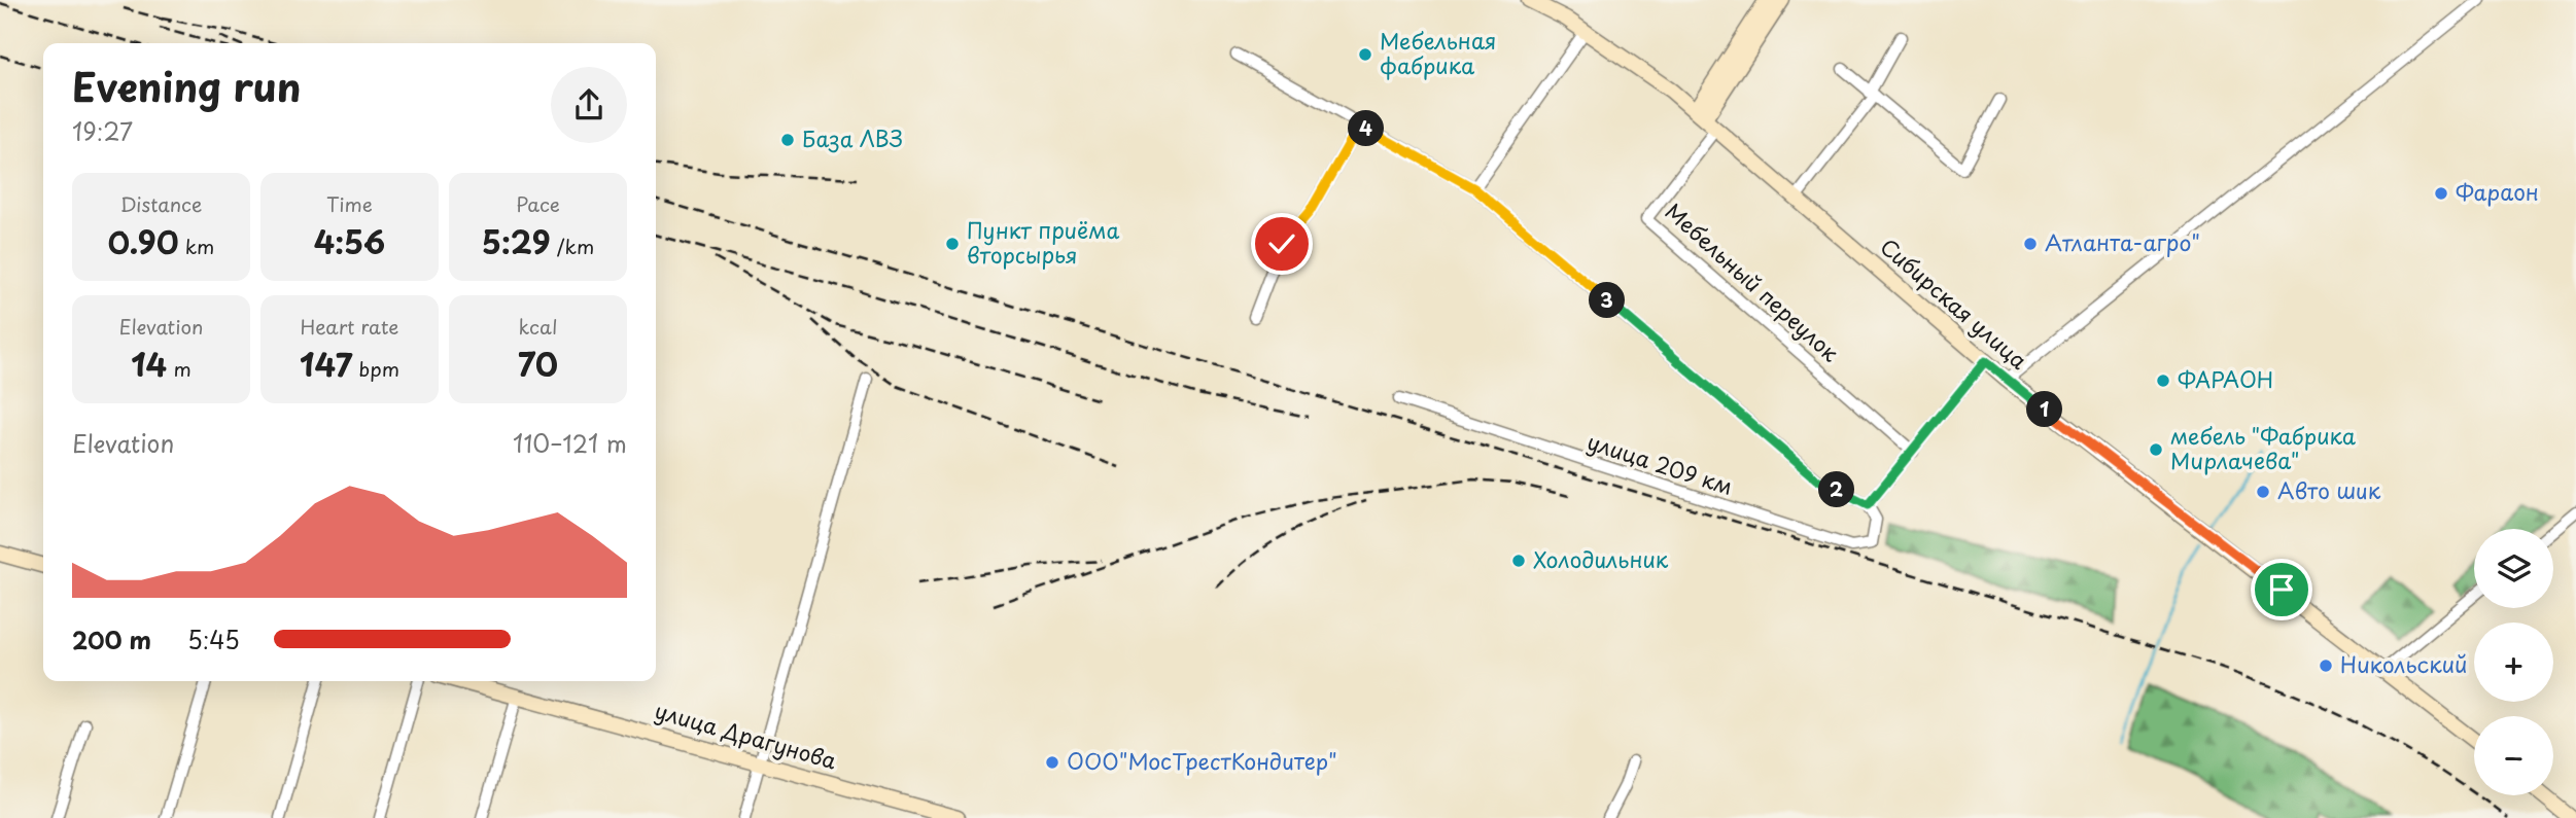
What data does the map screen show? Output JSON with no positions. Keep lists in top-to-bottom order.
{
  "streets": {
    "main road": ["Сибирская улица", "улица Драгунова"],
    "street": ["Мебельный переулок", "улица 209 км"]
  },
  "crossings": [
    ["Мебельный переулок", "Сибирская улица"]
  ],
  "places": [
    "Мебельная фабрика",
    "База ЛВЗ",
    "Фараон",
    "Пункт приёма вторсырья",
    "Атланта-агро\"",
    "ФАРАОН",
    "мебель \"Фабрика Мирлачева\"",
    "Авто шик",
    "Холодильник",
    "Никольский",
    "ООО\"МосТрестКондитер\""
  ],
  "page": {
    "heading": ["Evening run", "19:27"],
    "pins": [
      "4",
      "3",
      "1",
      "2"
    ],
    "stats": [
      ["Distance", "0.90 km"],
      ["Time", "4:56"],
      ["Pace", "5:29 /km"],
      ["Elevation", "14 m"],
      ["Heart rate", "147 bpm"],
      ["kcal", "70"]
    ],
    "chart": ["Elevation", "110–121 m"],
    "map_buttons": ["+", "−"],
    "list": [
      {
        "name": "200 m",
        "note": "5:45"
      }
    ]
  }
}
